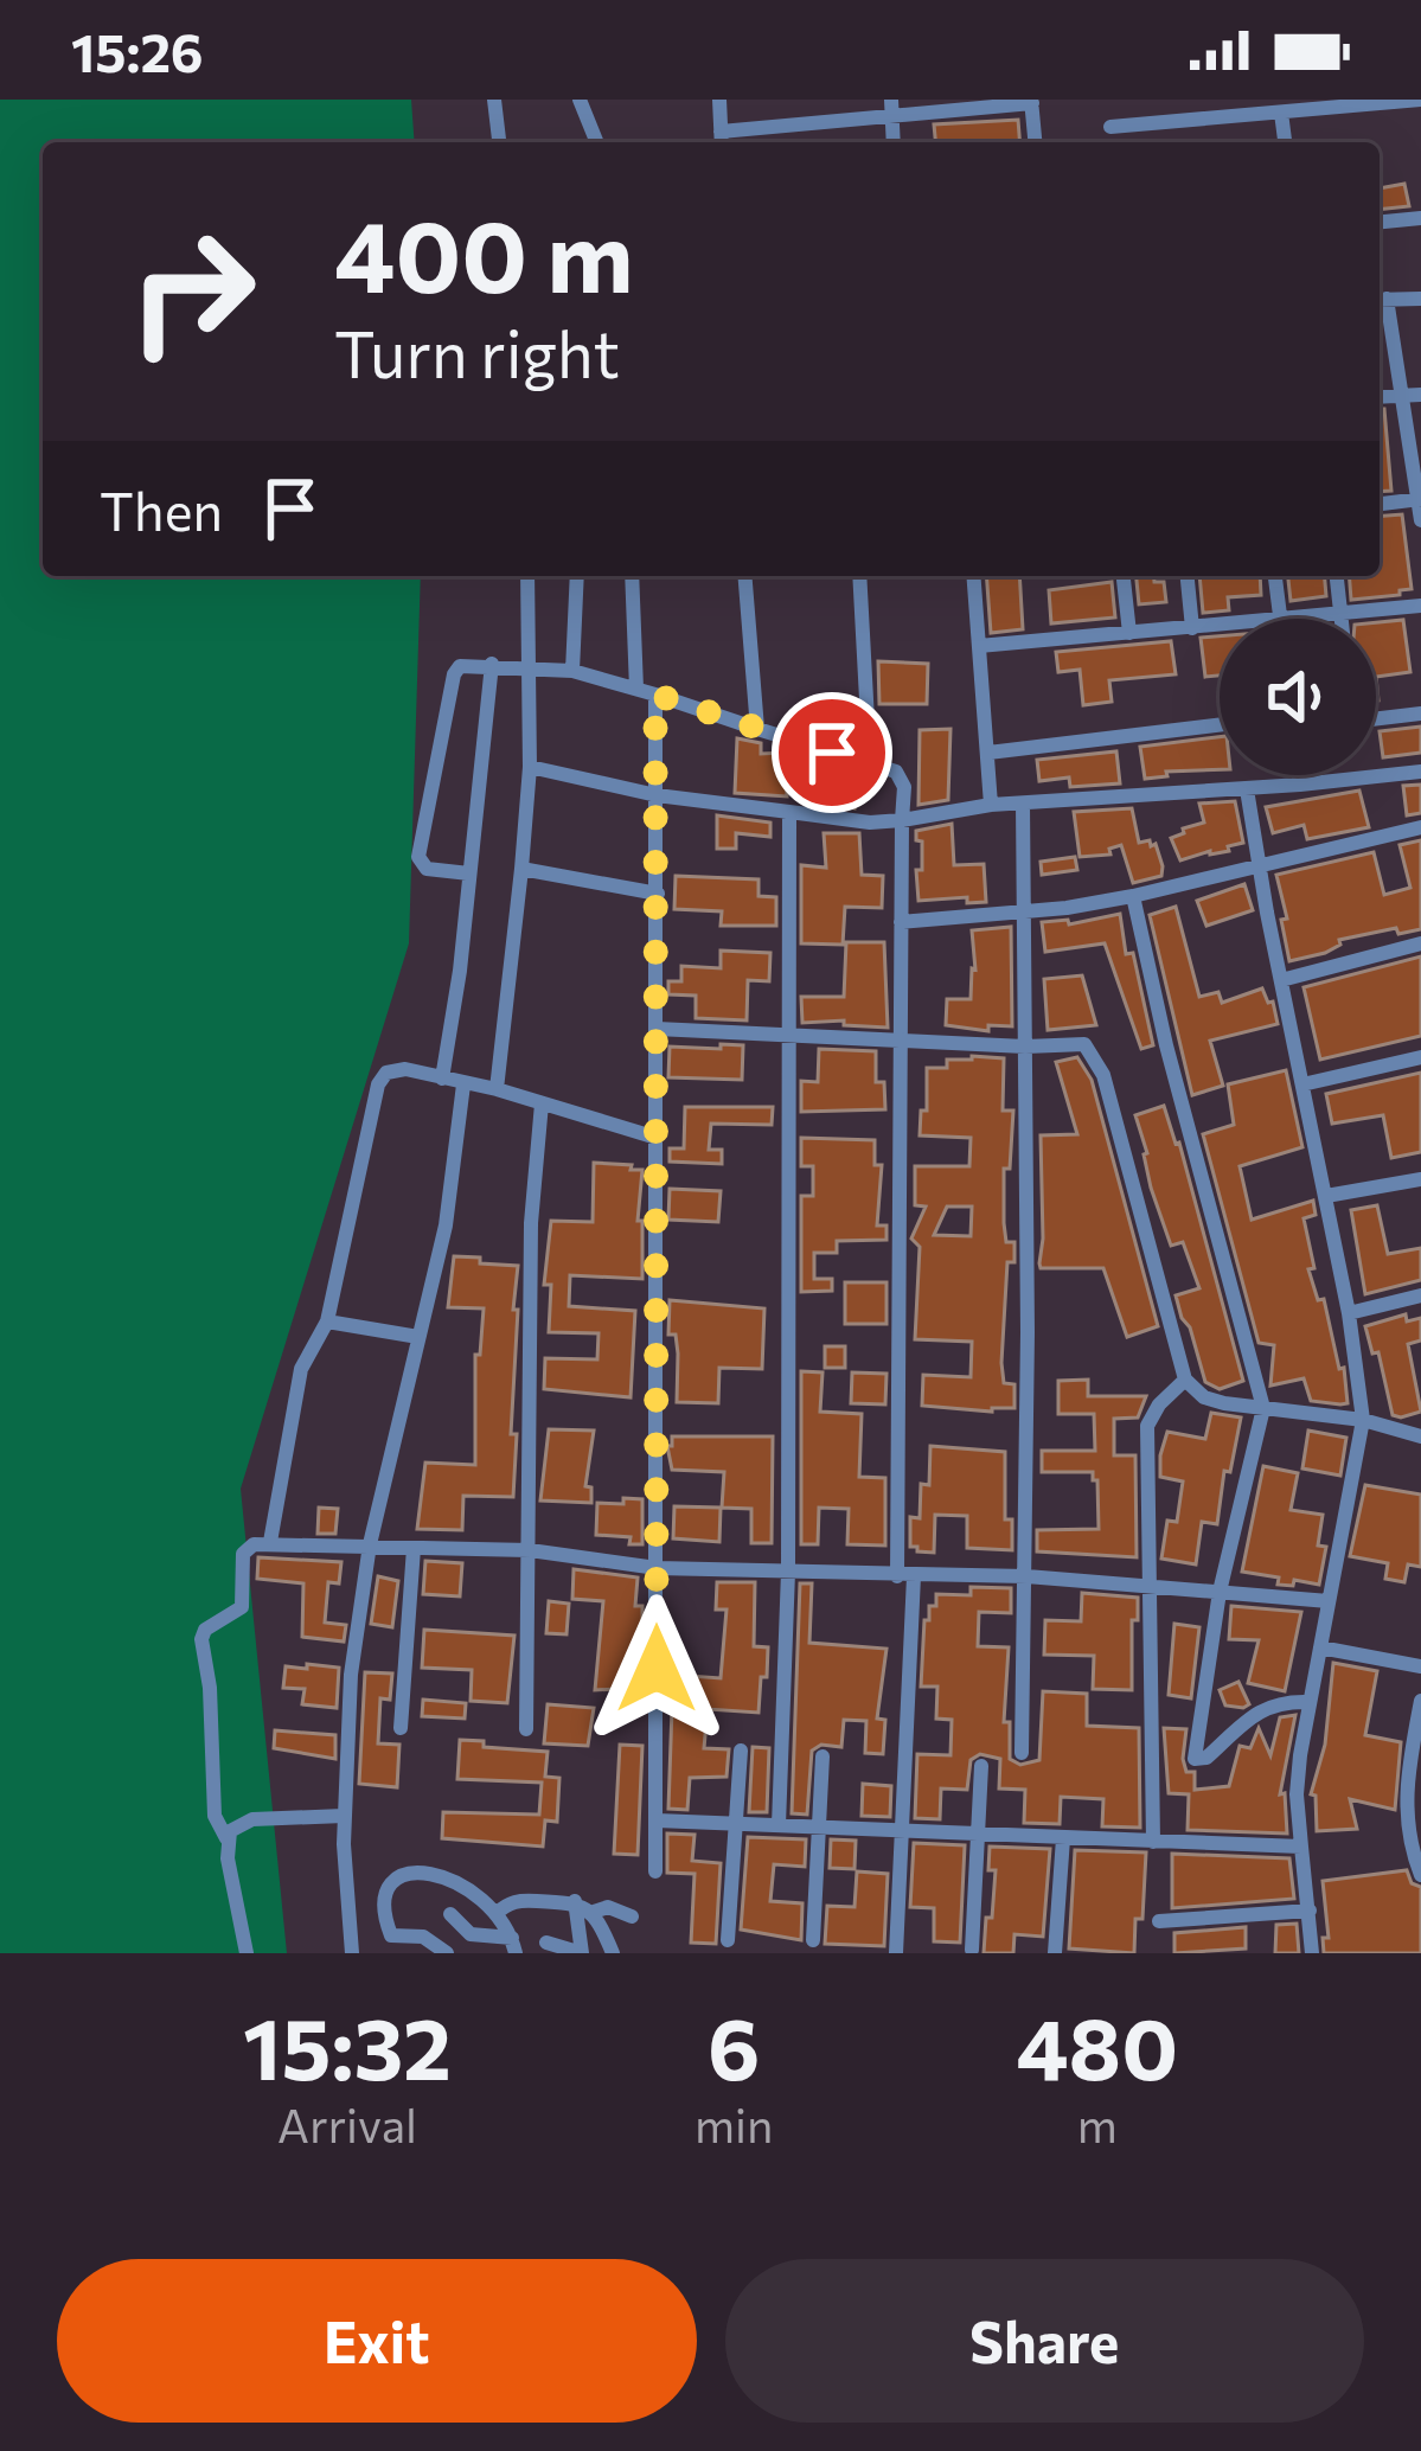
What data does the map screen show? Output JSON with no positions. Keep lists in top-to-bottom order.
{
  "page": {
    "status": "15:26",
    "turn": ["400 m", "Turn right"],
    "then": "Then",
    "eta": [
      "15:32",
      "Arrival",
      "6",
      "min",
      "480",
      "m"
    ],
    "buttons": ["Exit", "Share"]
  }
}
